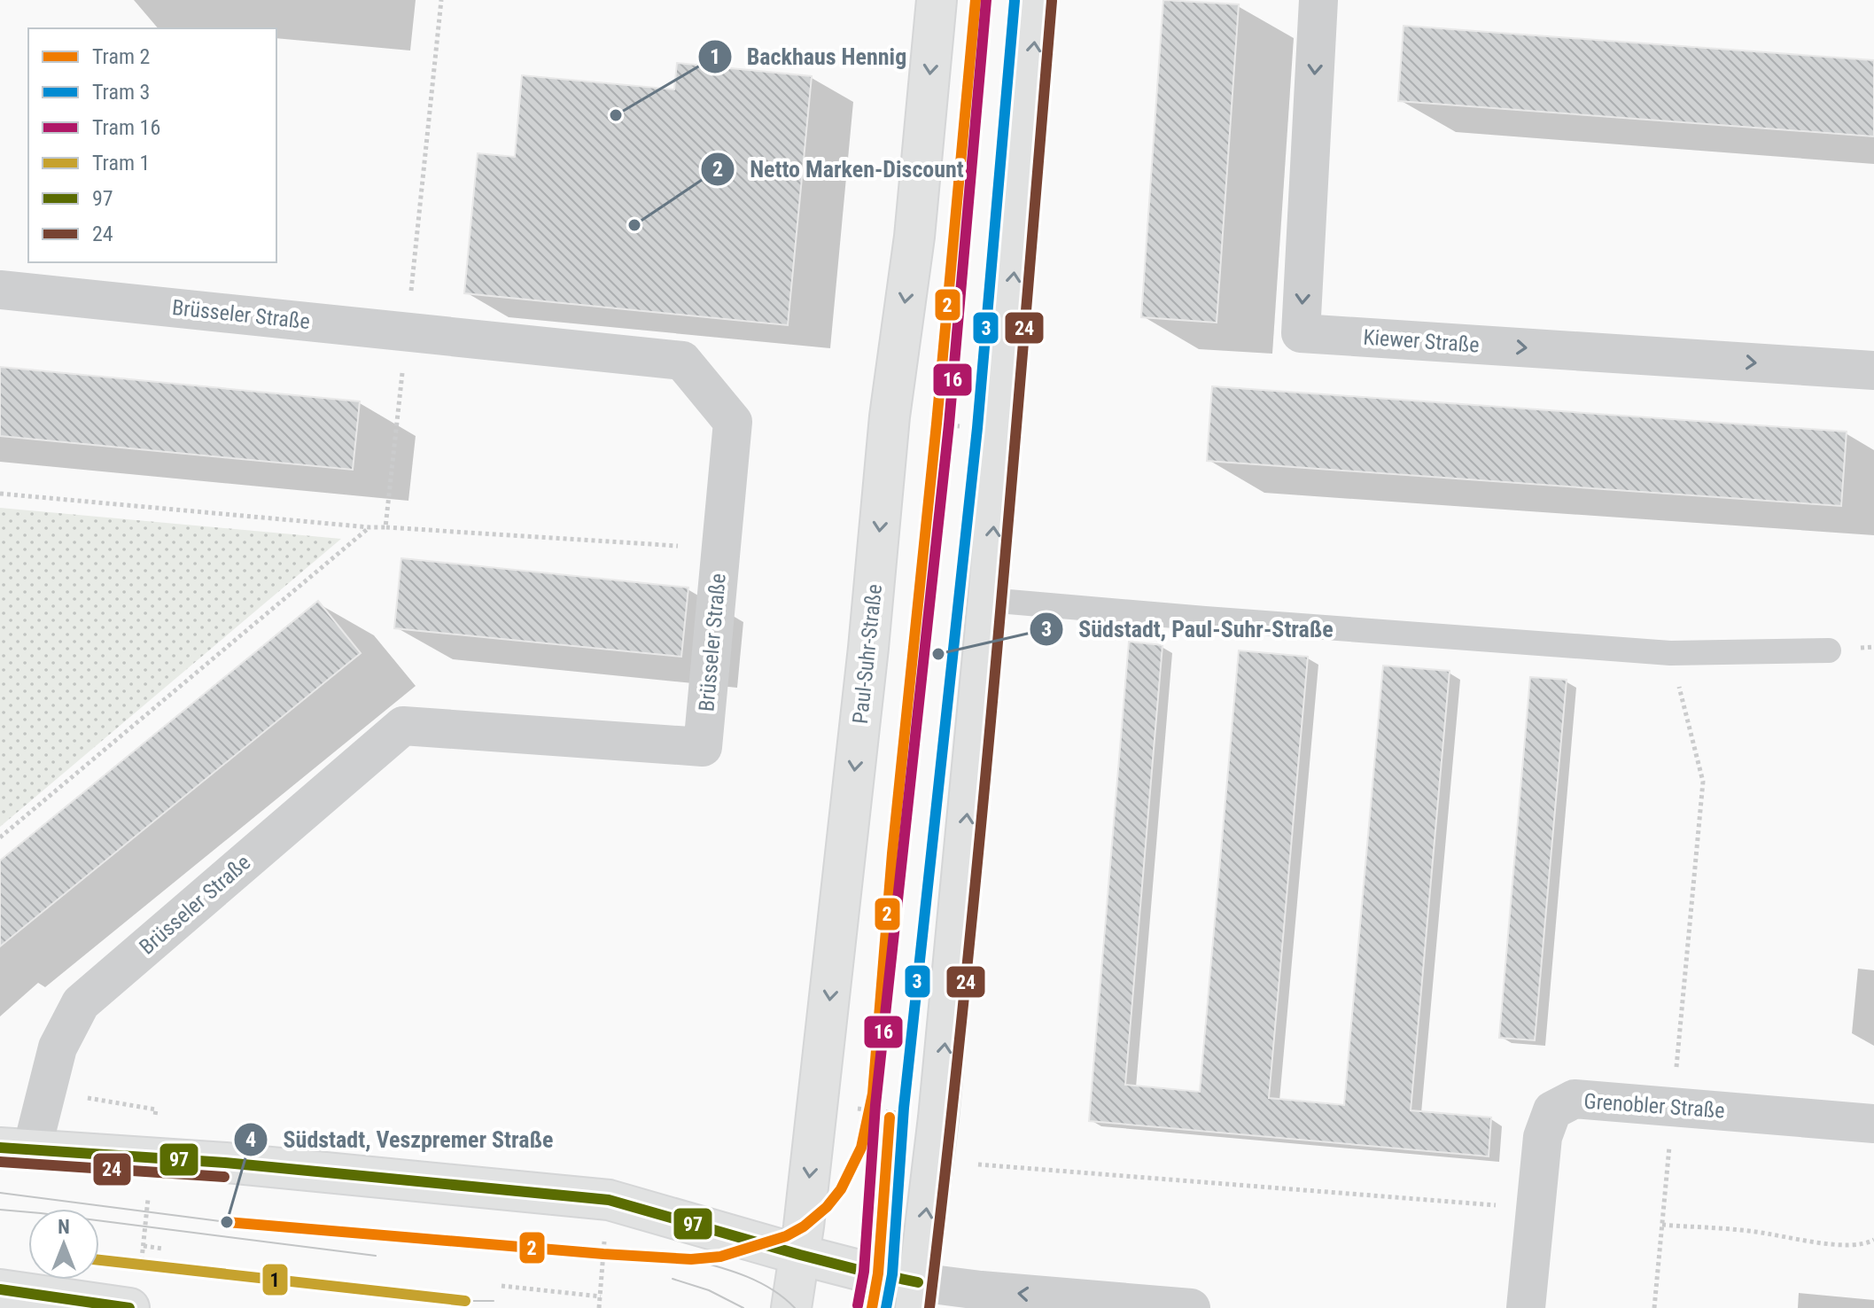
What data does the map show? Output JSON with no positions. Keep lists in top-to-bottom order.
{
  "streets": {
    "street": [
      "Brüsseler Straße",
      "Kiewer Straße",
      "Paul-Suhr-Straße",
      "Grenobler Straße"
    ]
  },
  "places": [
    "Backhaus Hennig",
    "Netto Marken-Discount",
    "Südstadt, Paul-Suhr-Straße",
    "Südstadt, Veszpremer Straße"
  ],
  "lines": [
    "tram line 2",
    "tram line 16",
    "tram line 3",
    "transit line 24",
    "transit line 97",
    "tram line 1"
  ],
  "legend": [
    "Tram 2",
    "Tram 3",
    "Tram 16",
    "Tram 1",
    "97",
    "24"
  ],
  "north": "top"
}
